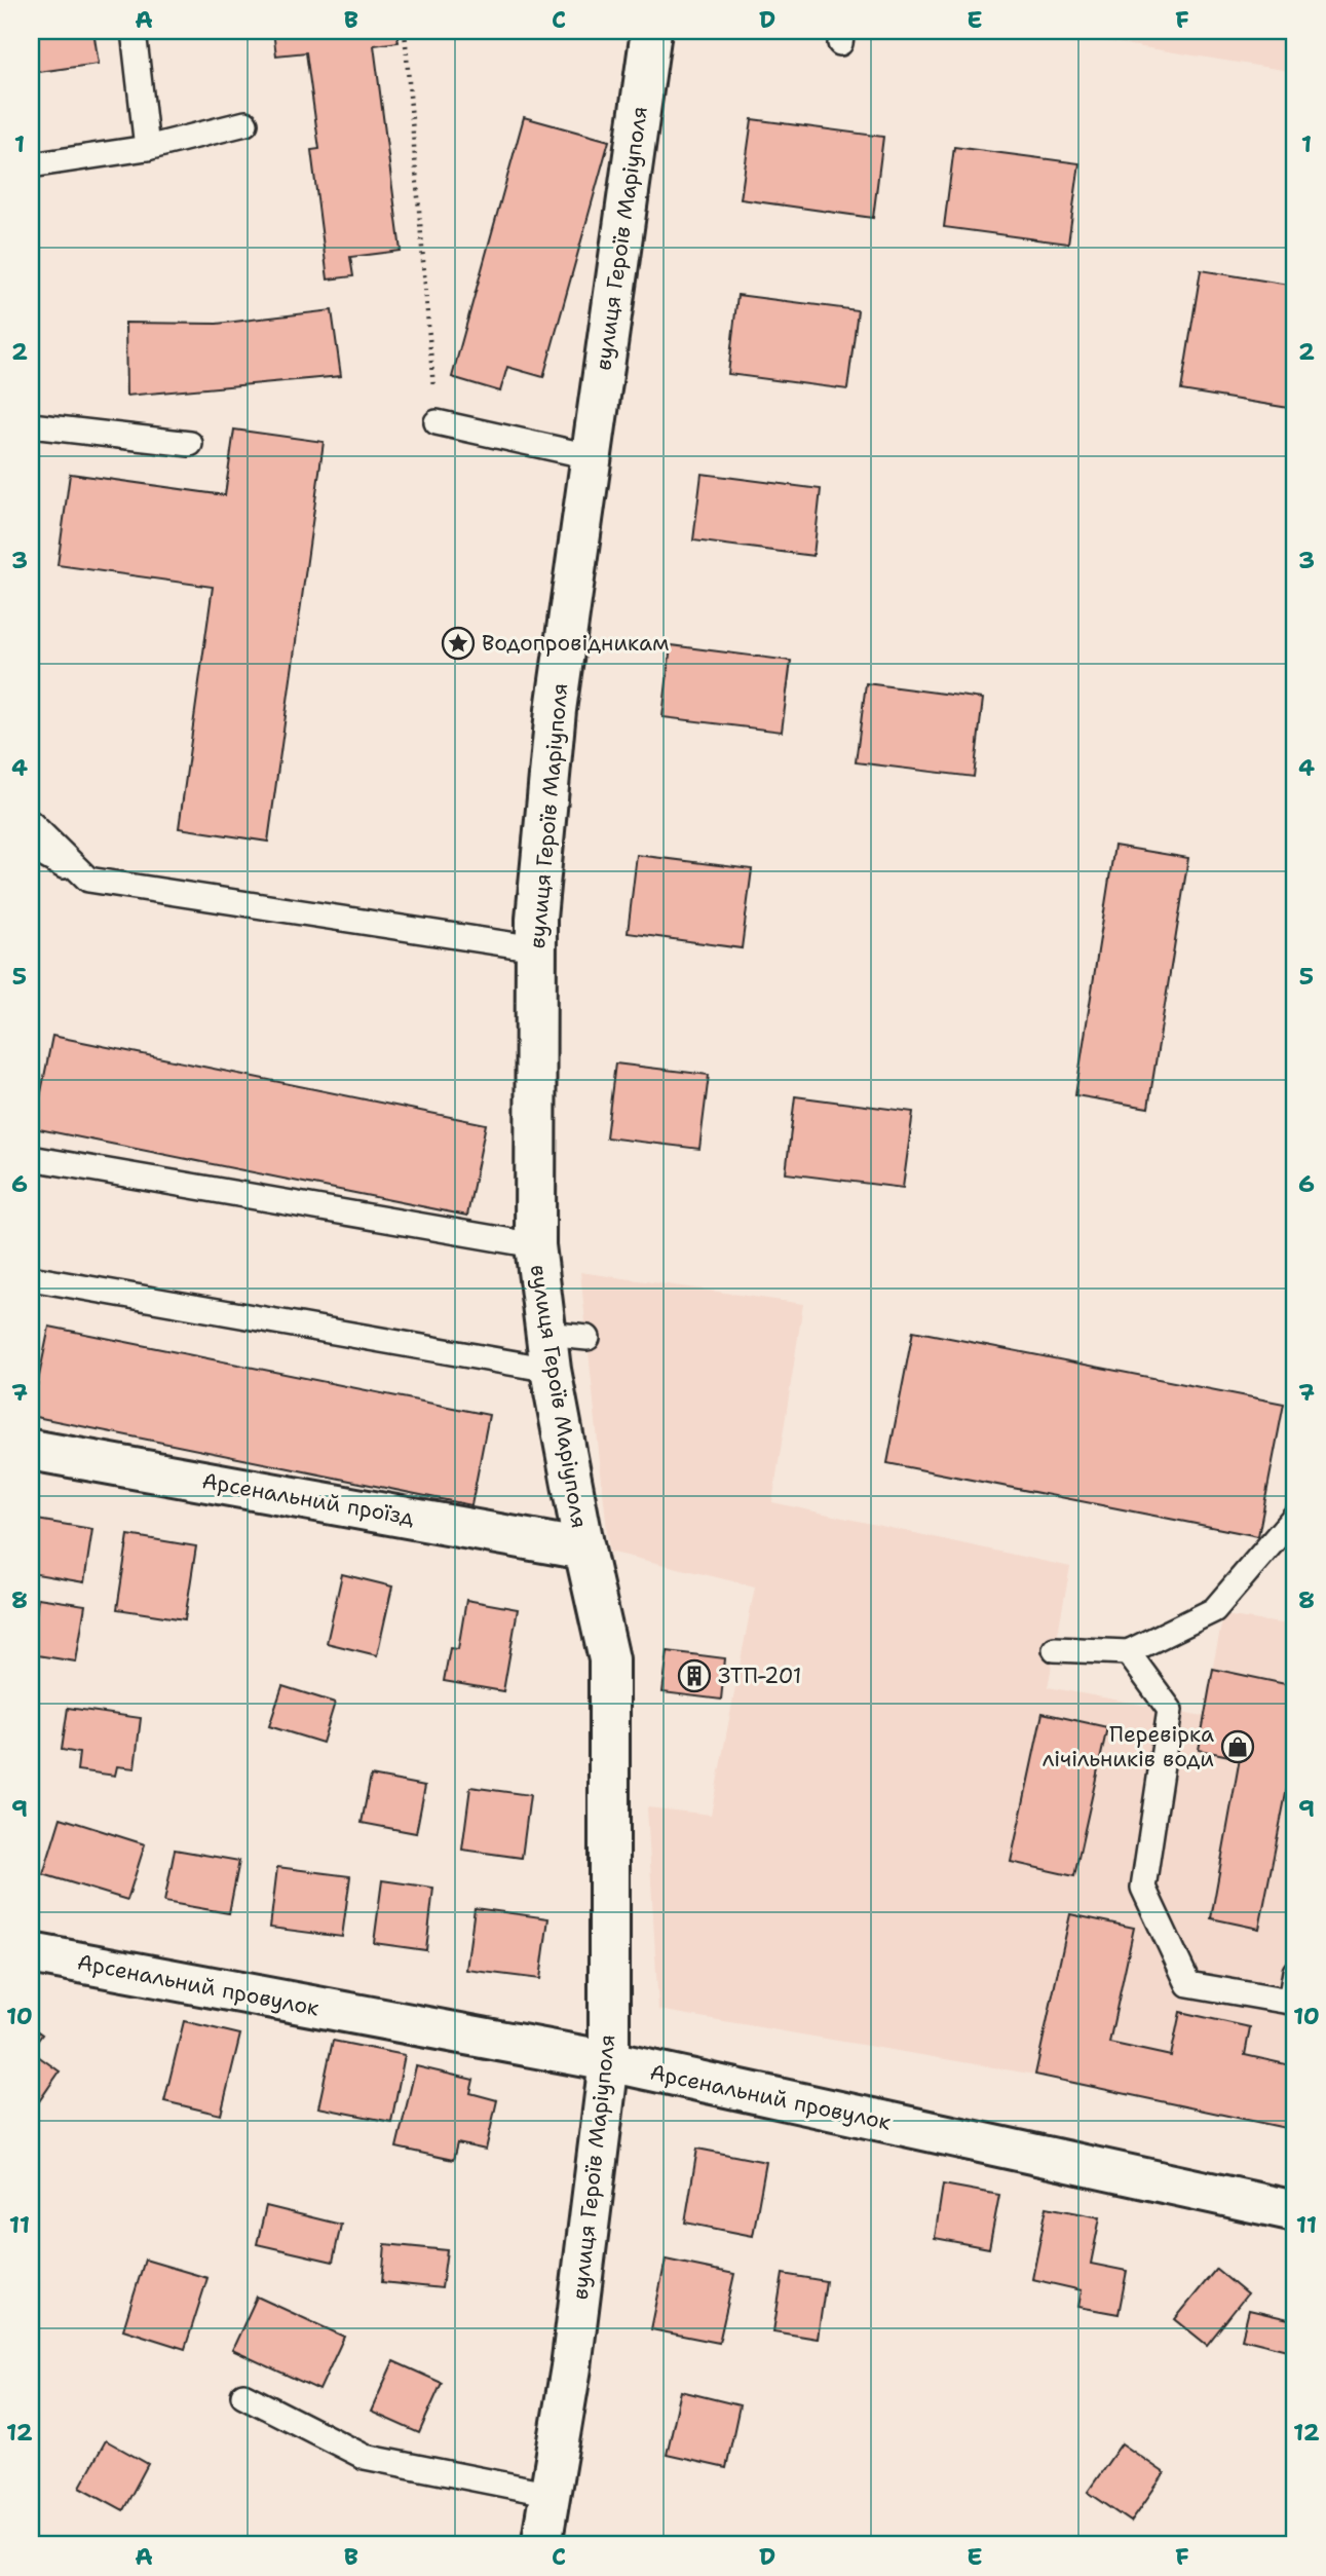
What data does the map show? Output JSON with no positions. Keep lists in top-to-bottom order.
{
  "streets": {
    "street": ["вулиця Героїв Маріуполя", "Арсенальний проїзд", "Арсенальний провулок"]
  },
  "crossings": [
    ["вулиця Героїв Маріуполя", "Арсенальний проїзд"],
    ["вулиця Героїв Маріуполя", "Арсенальний провулок"]
  ],
  "places": {
    "place": ["Водопровідникам"],
    "building": ["ЗТП-201"],
    "shop": ["Перевірка лічільників води"]
  },
  "grid": {
    "columns": [
      "A",
      "B",
      "C",
      "D",
      "E",
      "F"
    ],
    "rows": [
      "1",
      "2",
      "3",
      "4",
      "5",
      "6",
      "7",
      "8",
      "9",
      "10",
      "11",
      "12"
    ]
  }
}
